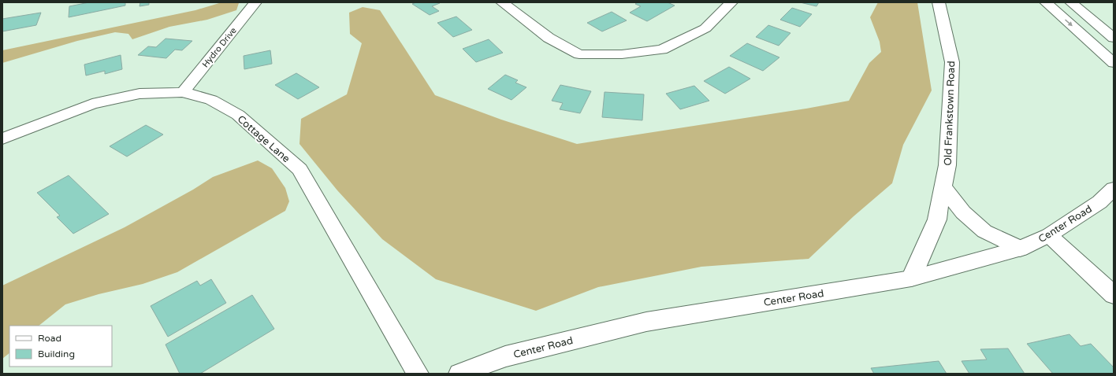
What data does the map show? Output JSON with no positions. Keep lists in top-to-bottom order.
{
  "streets": {
    "main road": [
      "Hydro Drive",
      "Old Frankstown Road",
      "Cottage Lane",
      "Center Road"
    ]
  },
  "crossings": [
    ["Hydro Drive", "Cottage Lane"],
    ["Old Frankstown Road", "Center Road"]
  ],
  "legend": ["Road", "Building"]
}
